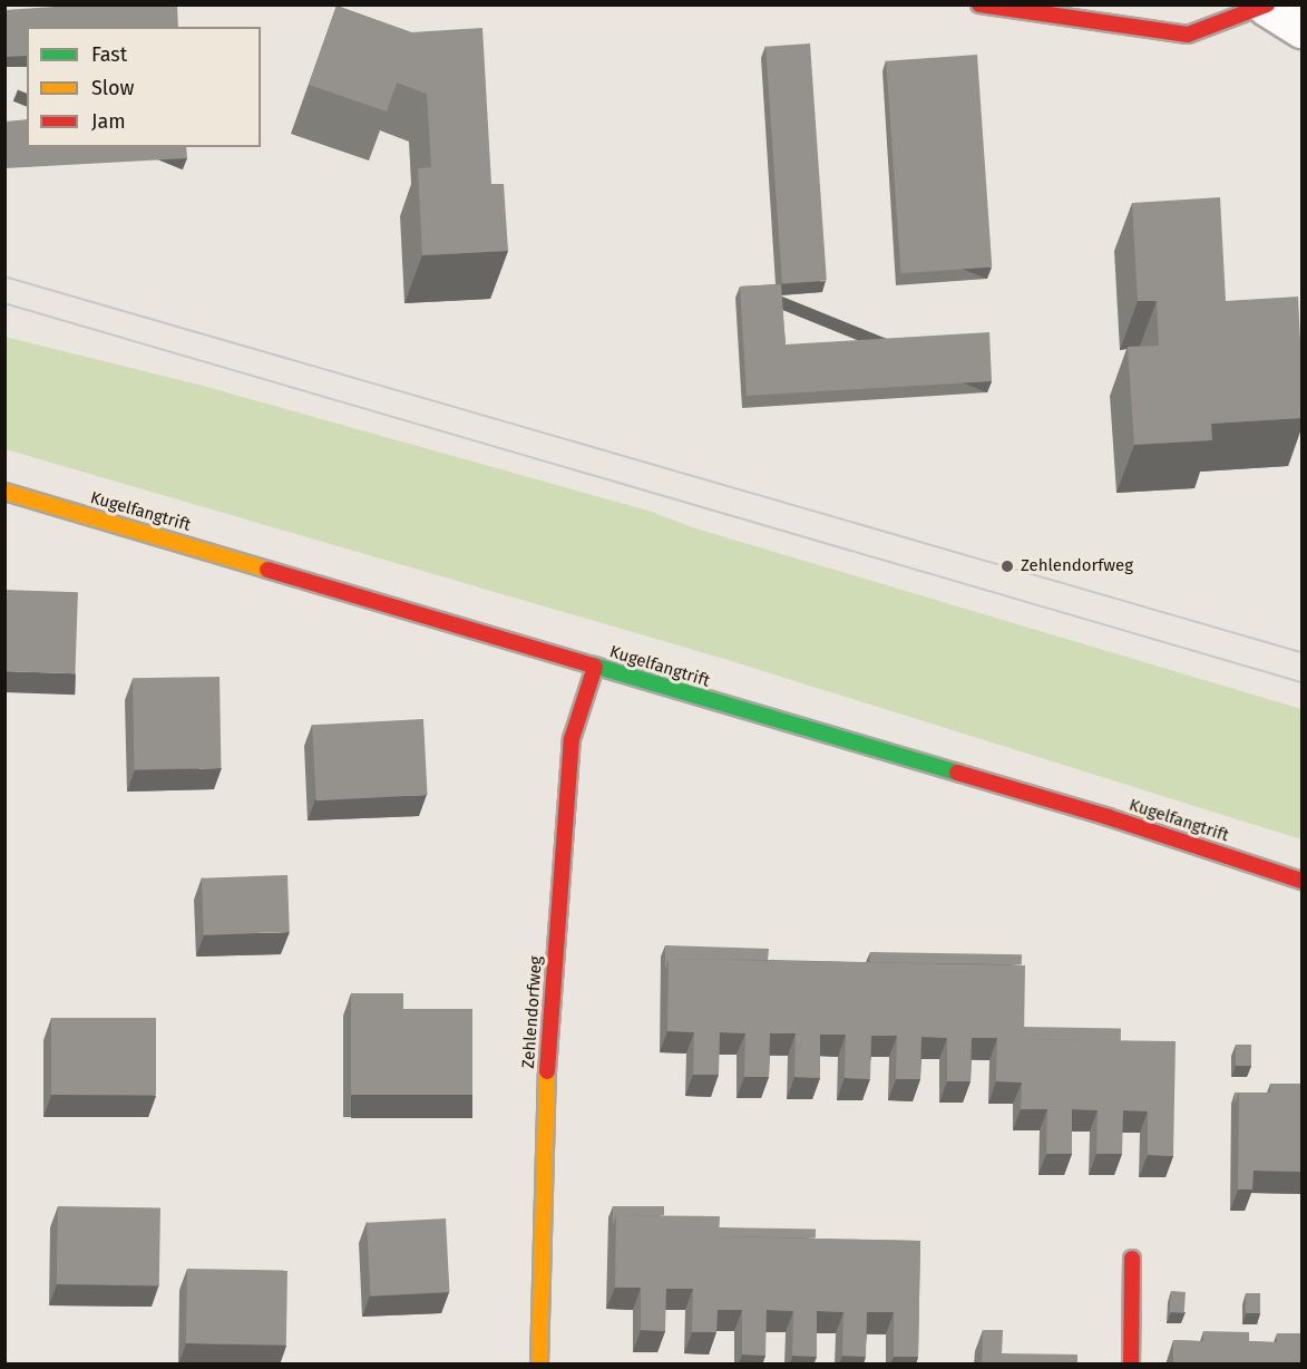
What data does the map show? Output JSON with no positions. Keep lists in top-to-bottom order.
{
  "streets": {
    "street": ["Kugelfangtrift", "Zehlendorfweg"]
  },
  "crossings": [
    ["Kugelfangtrift", "Zehlendorfweg"]
  ],
  "places": ["Zehlendorfweg"],
  "legend": ["Fast", "Slow", "Jam"]
}
